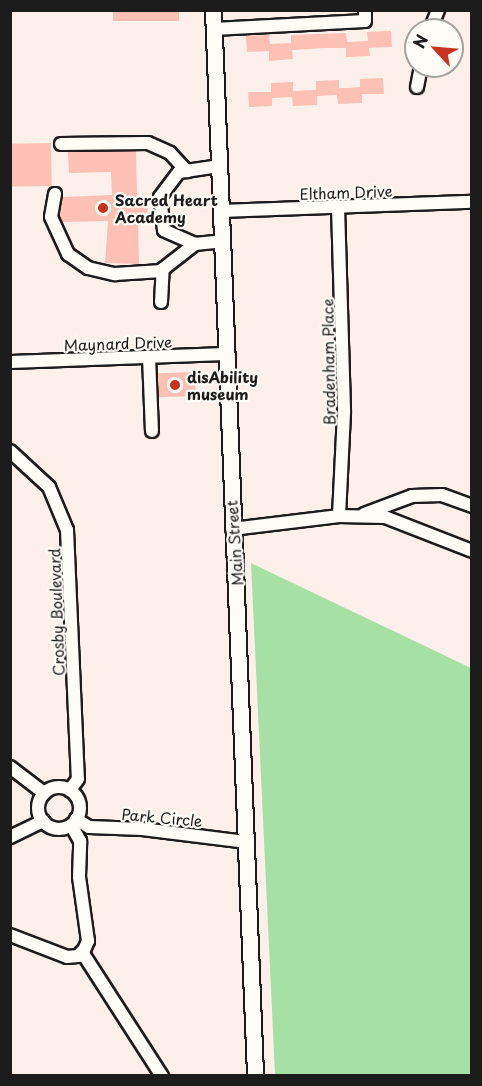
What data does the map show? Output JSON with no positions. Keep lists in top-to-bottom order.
{
  "streets": {
    "main road": ["Main Street"],
    "street": [
      "Eltham Drive",
      "Maynard Drive",
      "Bradenham Place",
      "Crosby Boulevard",
      "Park Circle"
    ]
  },
  "crossings": [
    ["Eltham Drive", "Bradenham Place"],
    ["Eltham Drive", "Main Street"],
    ["Maynard Drive", "Main Street"],
    ["Main Street", "Park Circle"],
    ["Crosby Boulevard", "Park Circle"]
  ],
  "places": ["Sacred Heart Academy", "disAbility museum"],
  "north": "top left"
}
